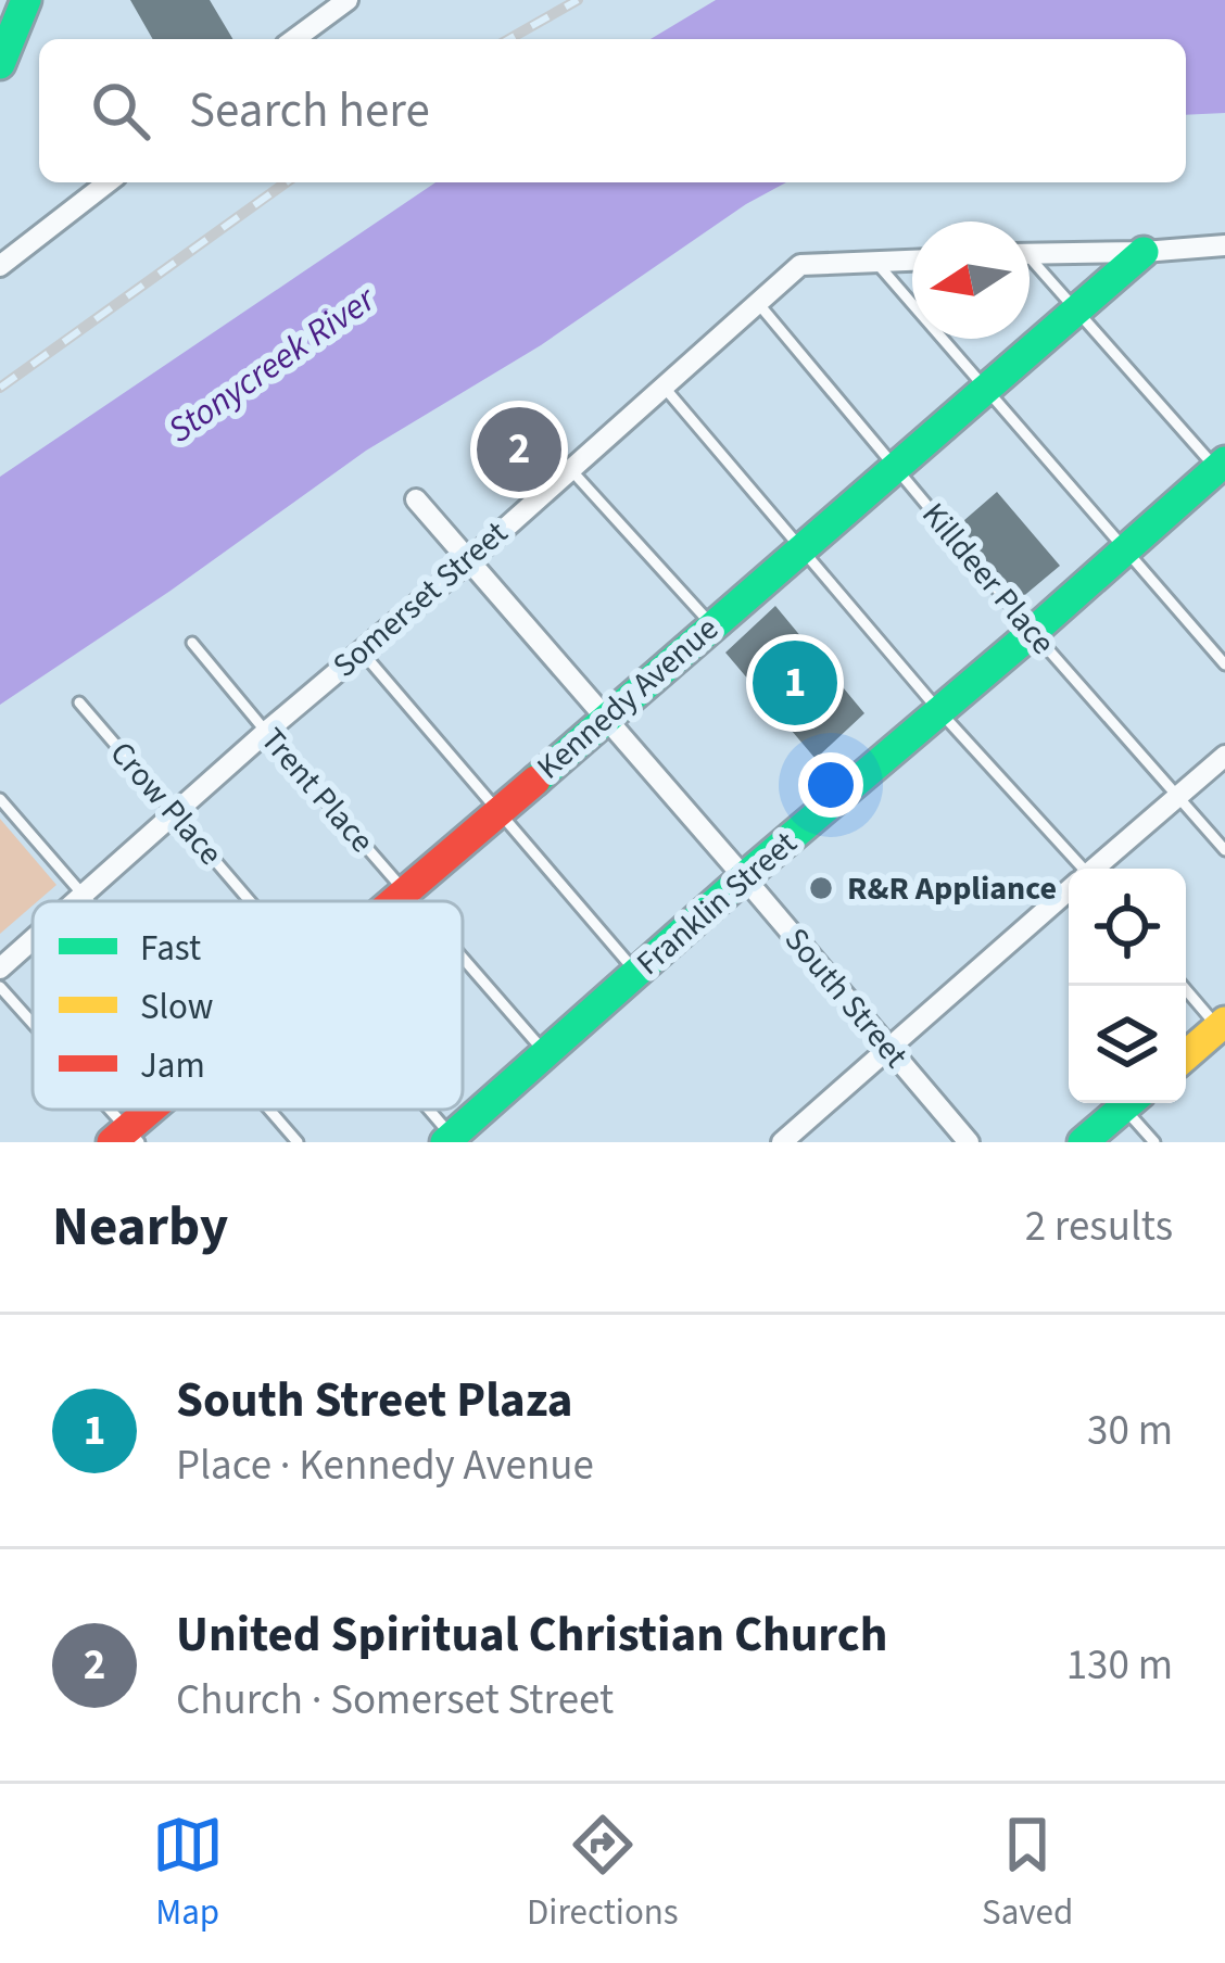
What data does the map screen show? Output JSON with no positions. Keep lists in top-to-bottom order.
{
  "streets": {
    "main road": ["Kennedy Avenue", "Franklin Street"],
    "street": ["Somerset Street", "South Street"],
    "lane": ["Killdeer Place", "Trent Place", "Crow Place"]
  },
  "crossings": [
    ["Killdeer Place", "Somerset Street"],
    ["Killdeer Place", "Kennedy Avenue"],
    ["Killdeer Place", "Franklin Street"],
    ["Somerset Street", "Trent Place"],
    ["Somerset Street", "Crow Place"],
    ["Somerset Street", "South Street"],
    ["Kennedy Avenue", "Trent Place"],
    ["Kennedy Avenue", "South Street"],
    ["Trent Place", "Franklin Street"],
    ["Crow Place", "Franklin Street"],
    ["Franklin Street", "South Street"]
  ],
  "water": ["Stonycreek River"],
  "places": ["R&R Appliance"],
  "legend": ["Fast", "Slow", "Jam"],
  "north": "left",
  "page": {
    "search": "Search here",
    "pins": ["2", "1"],
    "heading": ["Nearby", "2 results"],
    "list": [
      {
        "mark": "1",
        "name": "South Street Plaza",
        "note": "Place · Kennedy Avenue",
        "value": "30 m"
      },
      {
        "mark": "2",
        "name": "United Spiritual Christian Church",
        "note": "Church · Somerset Street",
        "value": "130 m"
      }
    ],
    "nav": ["Map", "Directions", "Saved"]
  }
}
